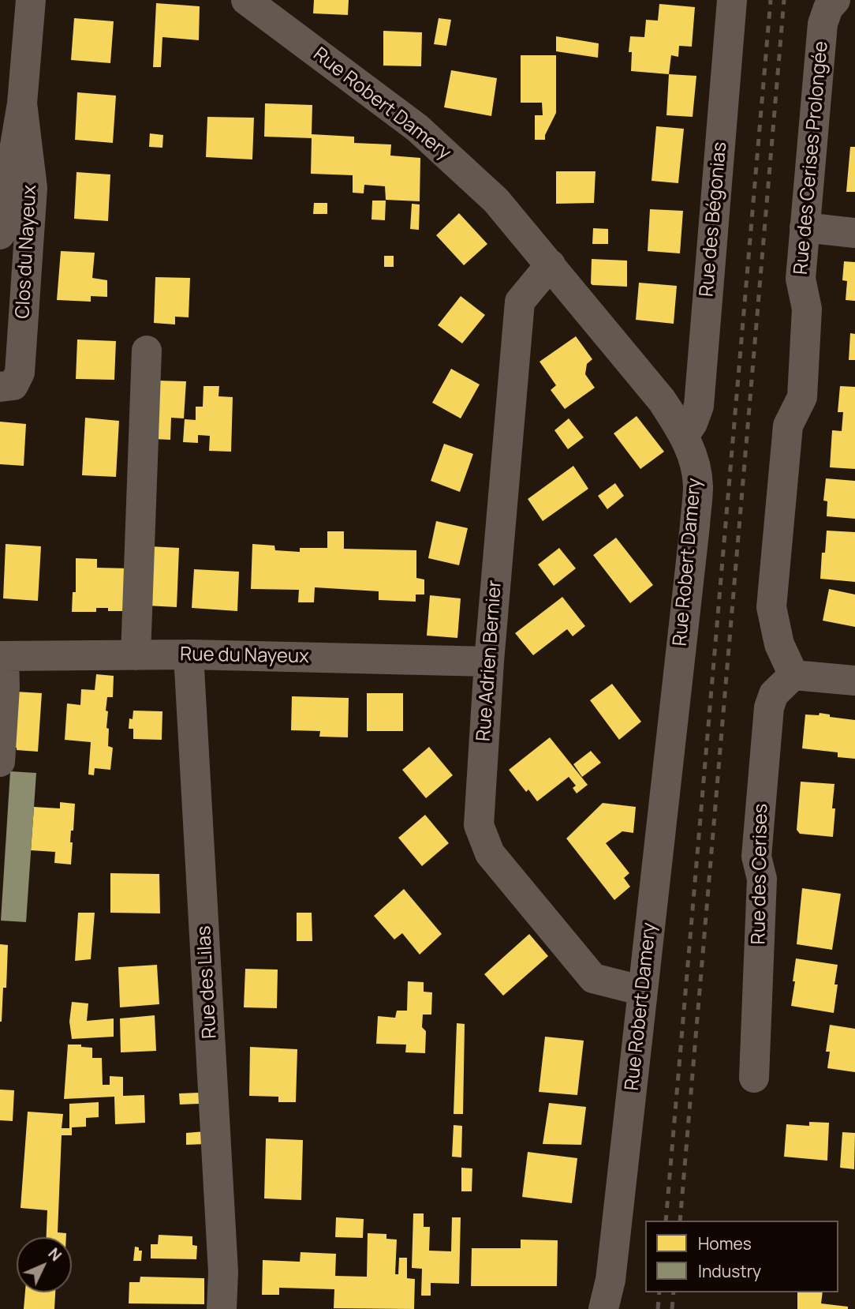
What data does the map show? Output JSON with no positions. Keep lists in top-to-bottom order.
{
  "streets": {
    "street": [
      "Rue Robert Damery",
      "Rue des Cerises Prolongée",
      "Rue des Bégonias",
      "Clos du Nayeux",
      "Rue du Nayeux",
      "Rue Adrien Bernier",
      "Rue des Cerises",
      "Rue des Lilas"
    ]
  },
  "crossings": [
    ["Rue Robert Damery", "Rue des Bégonias"],
    ["Rue Robert Damery", "Rue Adrien Bernier"],
    ["Rue des Cerises Prolongée", "Rue des Cerises"],
    ["Rue du Nayeux", "Rue Adrien Bernier"],
    ["Rue du Nayeux", "Rue des Lilas"]
  ],
  "legend": ["Homes", "Industry"],
  "north": "top right"
}
